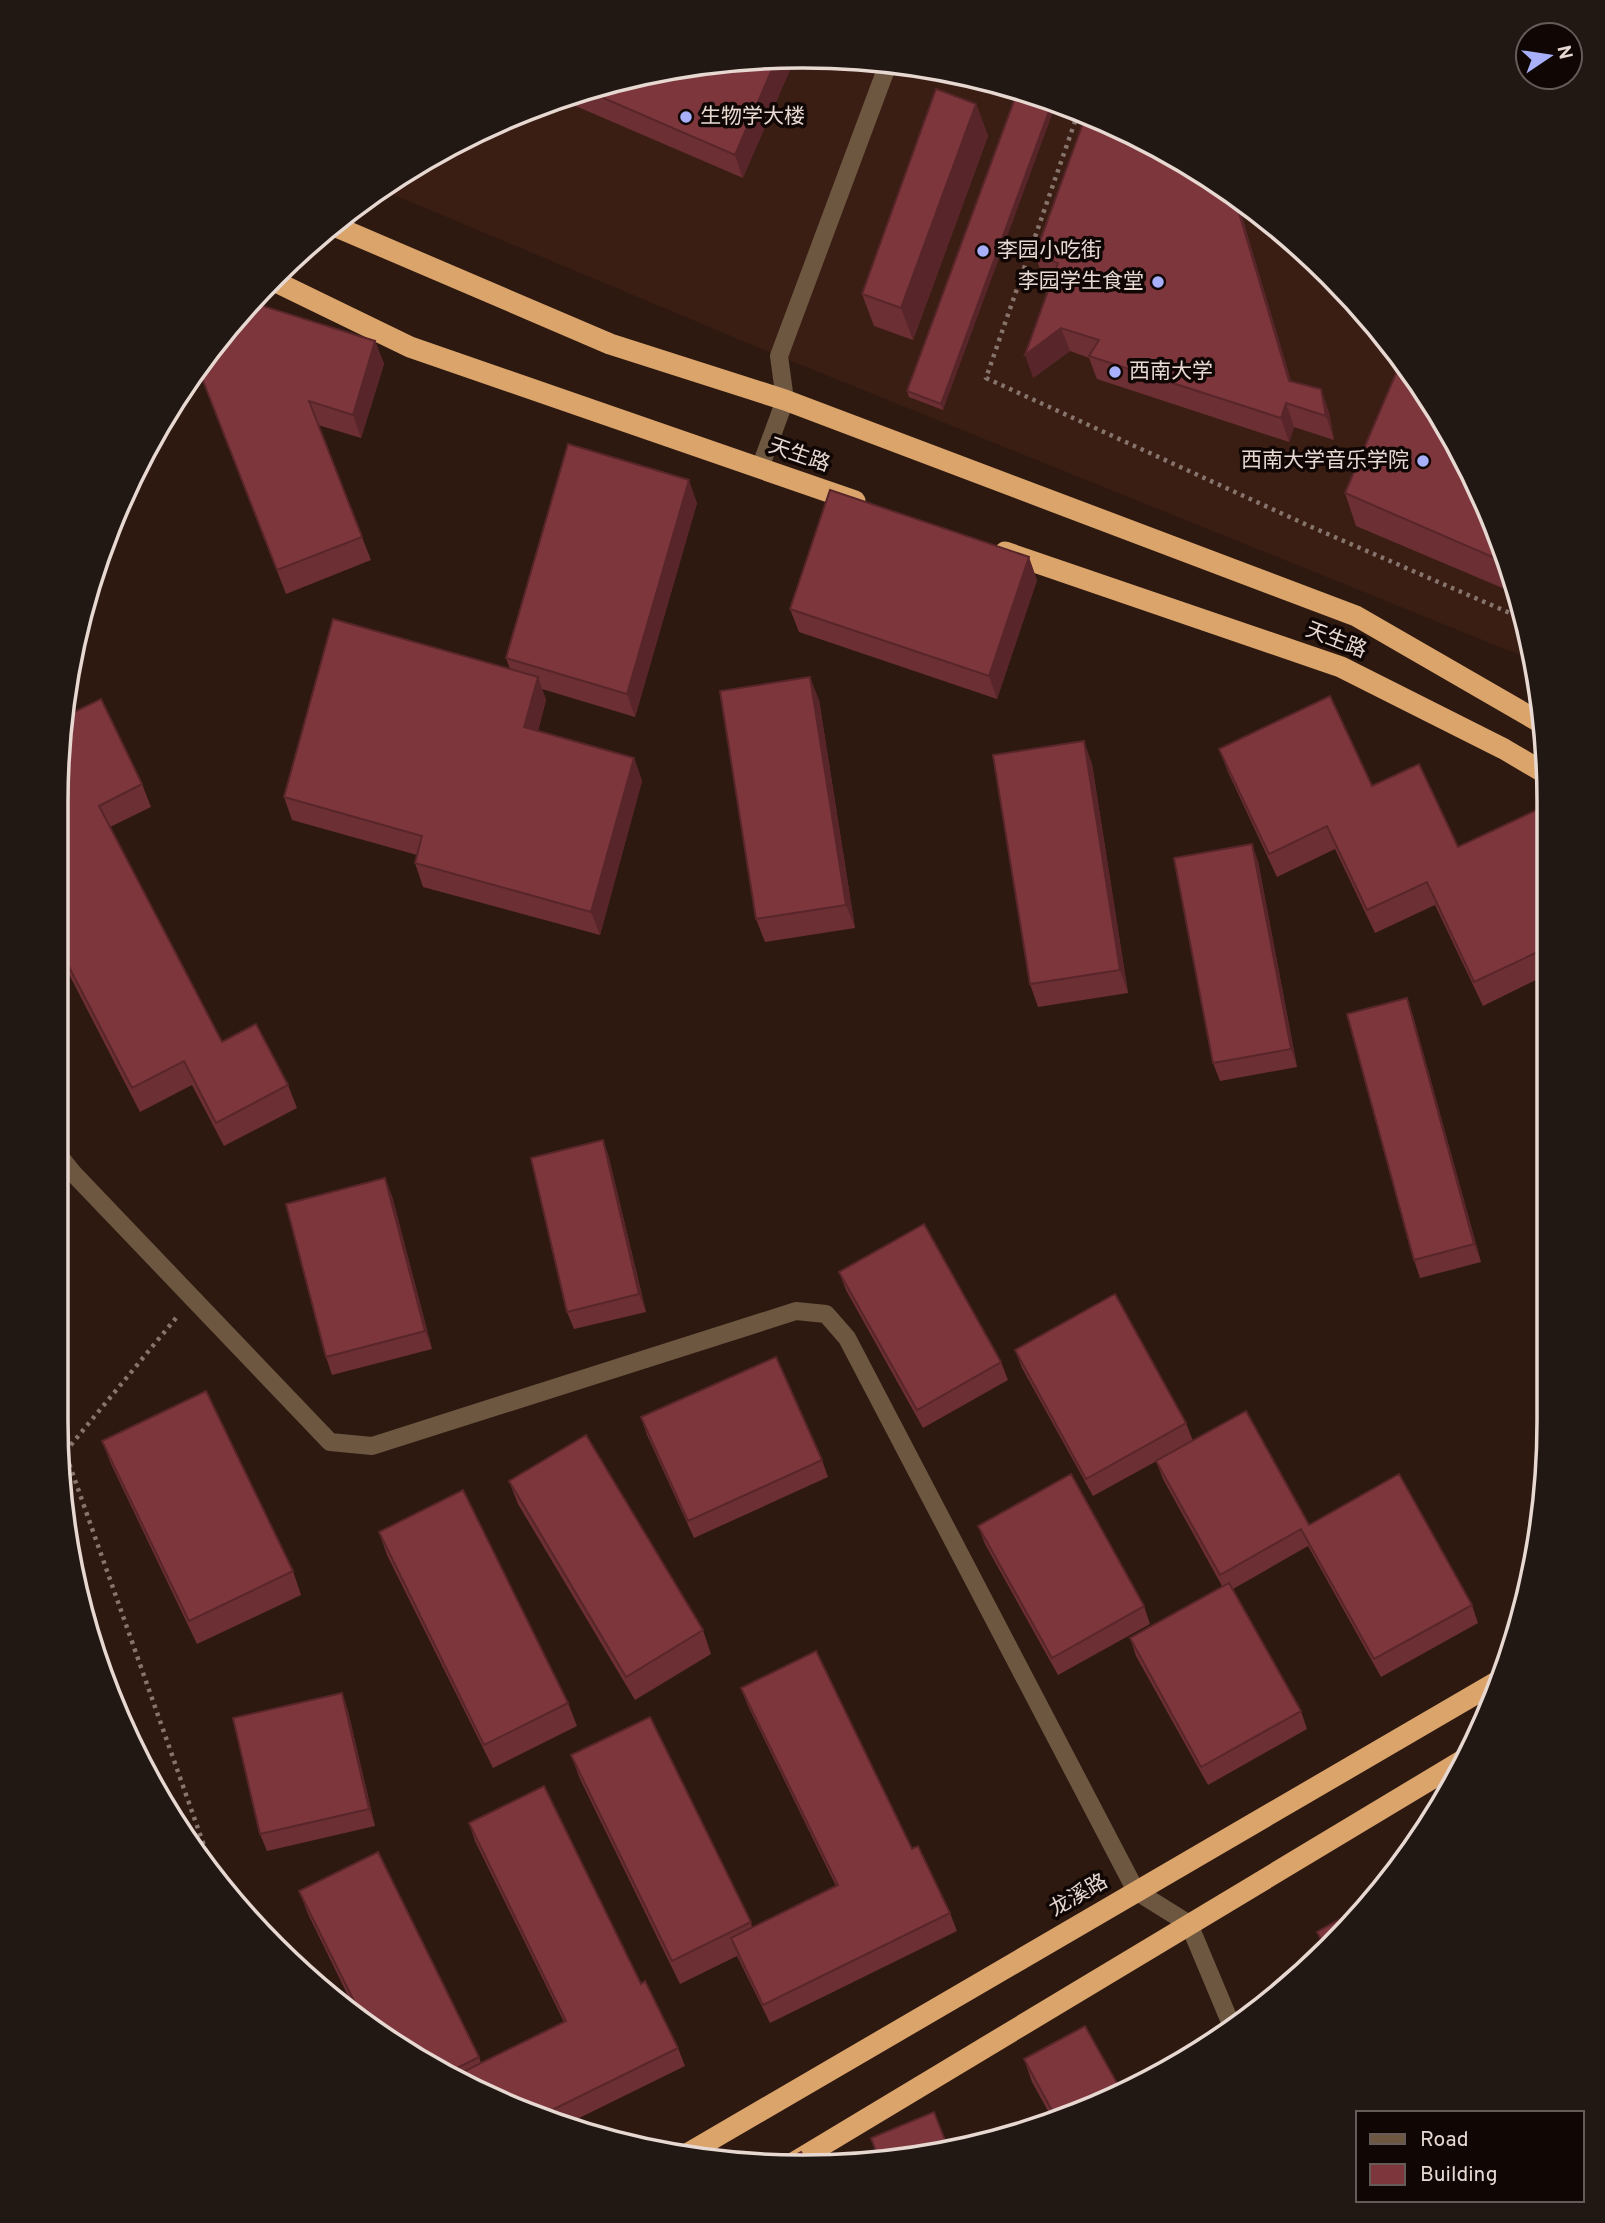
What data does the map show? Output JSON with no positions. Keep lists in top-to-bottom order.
{
  "streets": {
    "highway": ["天生路", "龙溪路"]
  },
  "places": [
    "生物学大楼",
    "李园小吃街",
    "李园学生食堂",
    "西南大学",
    "西南大学音乐学院"
  ],
  "legend": ["Road", "Building"],
  "north": "right"
}
